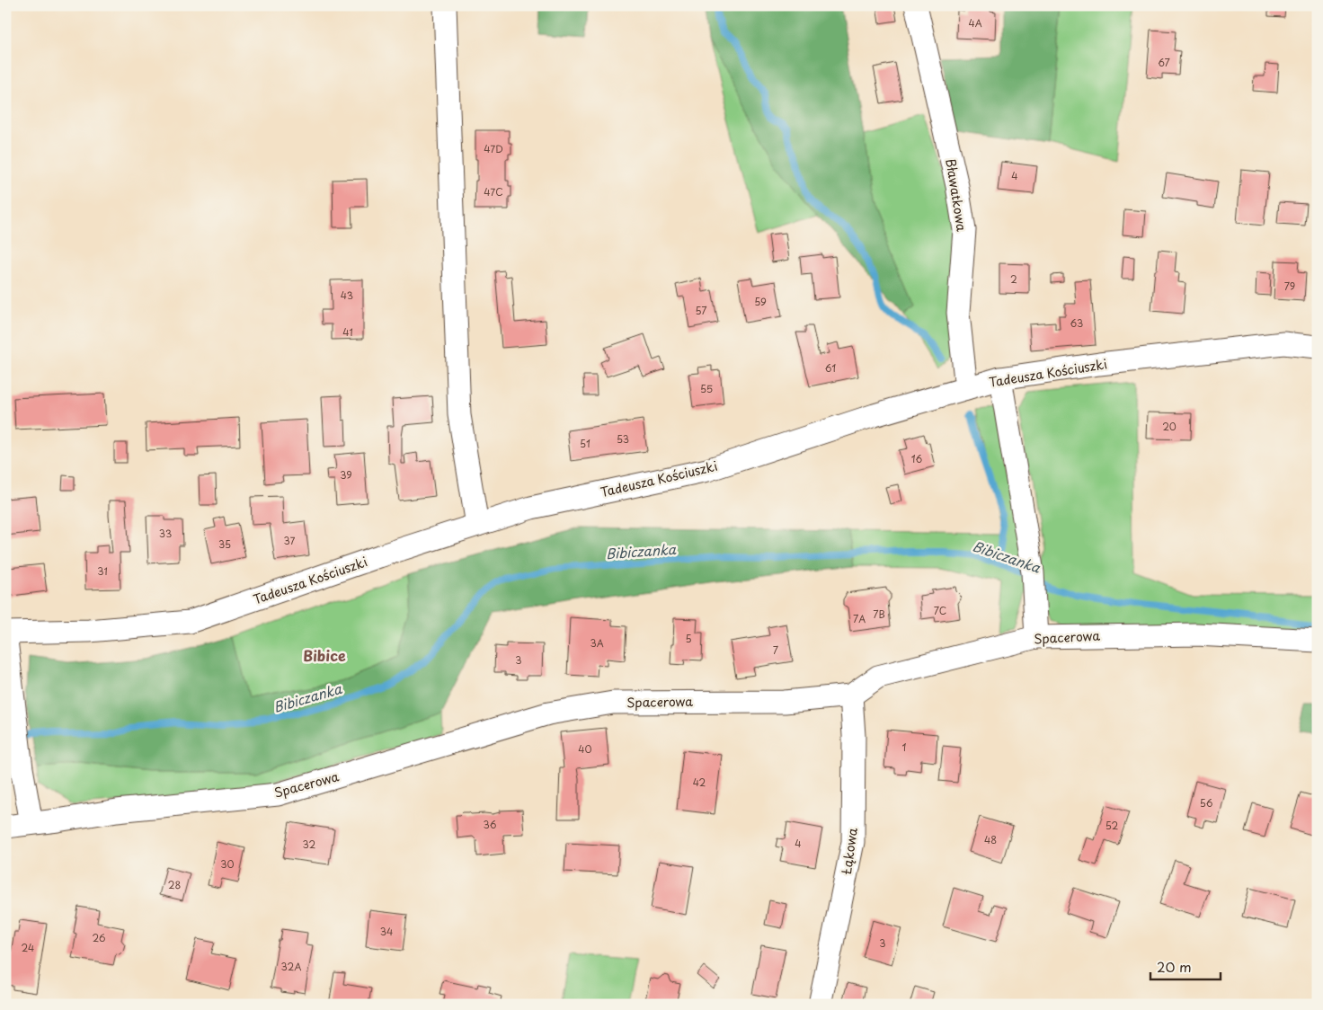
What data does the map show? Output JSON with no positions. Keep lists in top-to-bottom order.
{
  "streets": {
    "street": [
      "Bławatkowa",
      "Tadeusza Kościuszki",
      "Spacerowa",
      "Łąkowa"
    ]
  },
  "crossings": [
    ["Bławatkowa", "Tadeusza Kościuszki"],
    ["Spacerowa", "Łąkowa"]
  ],
  "districts": ["Bibice"],
  "water": ["Bibiczanka"],
  "house_numbers": [
    "4A",
    "67",
    "47D",
    "4",
    "47C",
    "2",
    "79",
    "43",
    "59",
    "57",
    "63",
    "41",
    "61",
    "55",
    "20",
    "53",
    "51",
    "16",
    "39",
    "33",
    "37",
    "35",
    "31",
    "7C",
    "7B",
    "7A",
    "5",
    "3A",
    "7",
    "3",
    "1",
    "40",
    "42",
    "56",
    "36",
    "52",
    "48",
    "4",
    "32",
    "30",
    "28",
    "34",
    "26",
    "3",
    "24",
    "32A"
  ],
  "scale_bar": "20 m"
}
